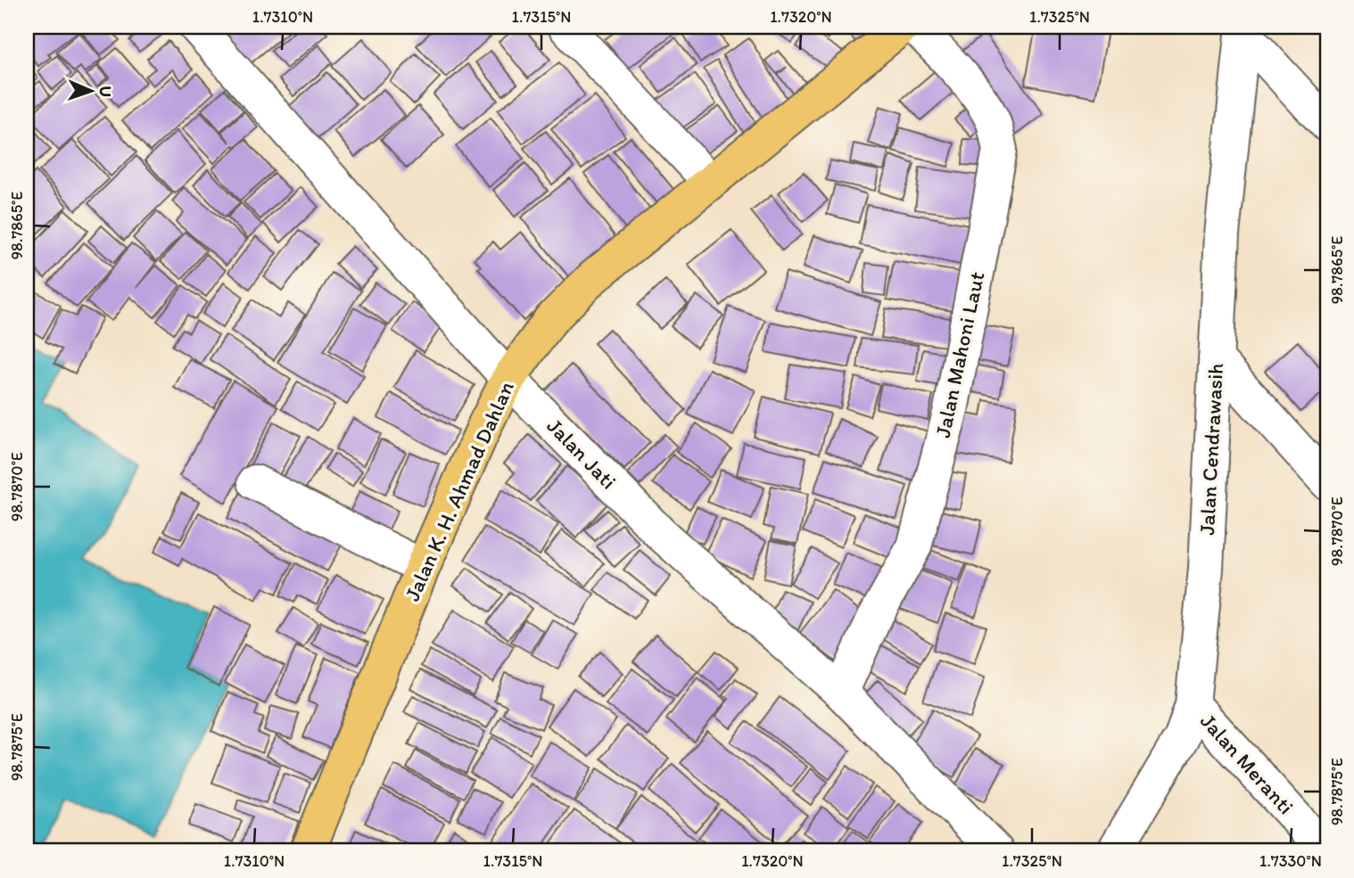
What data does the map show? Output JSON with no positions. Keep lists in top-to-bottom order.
{
  "streets": {
    "main road": ["Jalan K. H. Ahmad Dahlan"],
    "street": [
      "Jalan Mahoni Laut",
      "Jalan Cendrawasih",
      "Jalan Jati",
      "Jalan Meranti"
    ]
  },
  "crossings": [
    ["Jalan Mahoni Laut", "Jalan Jati"],
    ["Jalan Cendrawasih", "Jalan Meranti"],
    ["Jalan Jati", "Jalan K. H. Ahmad Dahlan"]
  ],
  "north": "right",
  "coordinates": [
    "1.7310°N",
    "1.7315°N",
    "1.7320°N",
    "1.7325°N",
    "98.7865°E",
    "98.7870°E",
    "98.7875°E",
    "1.7330°N"
  ]
}
